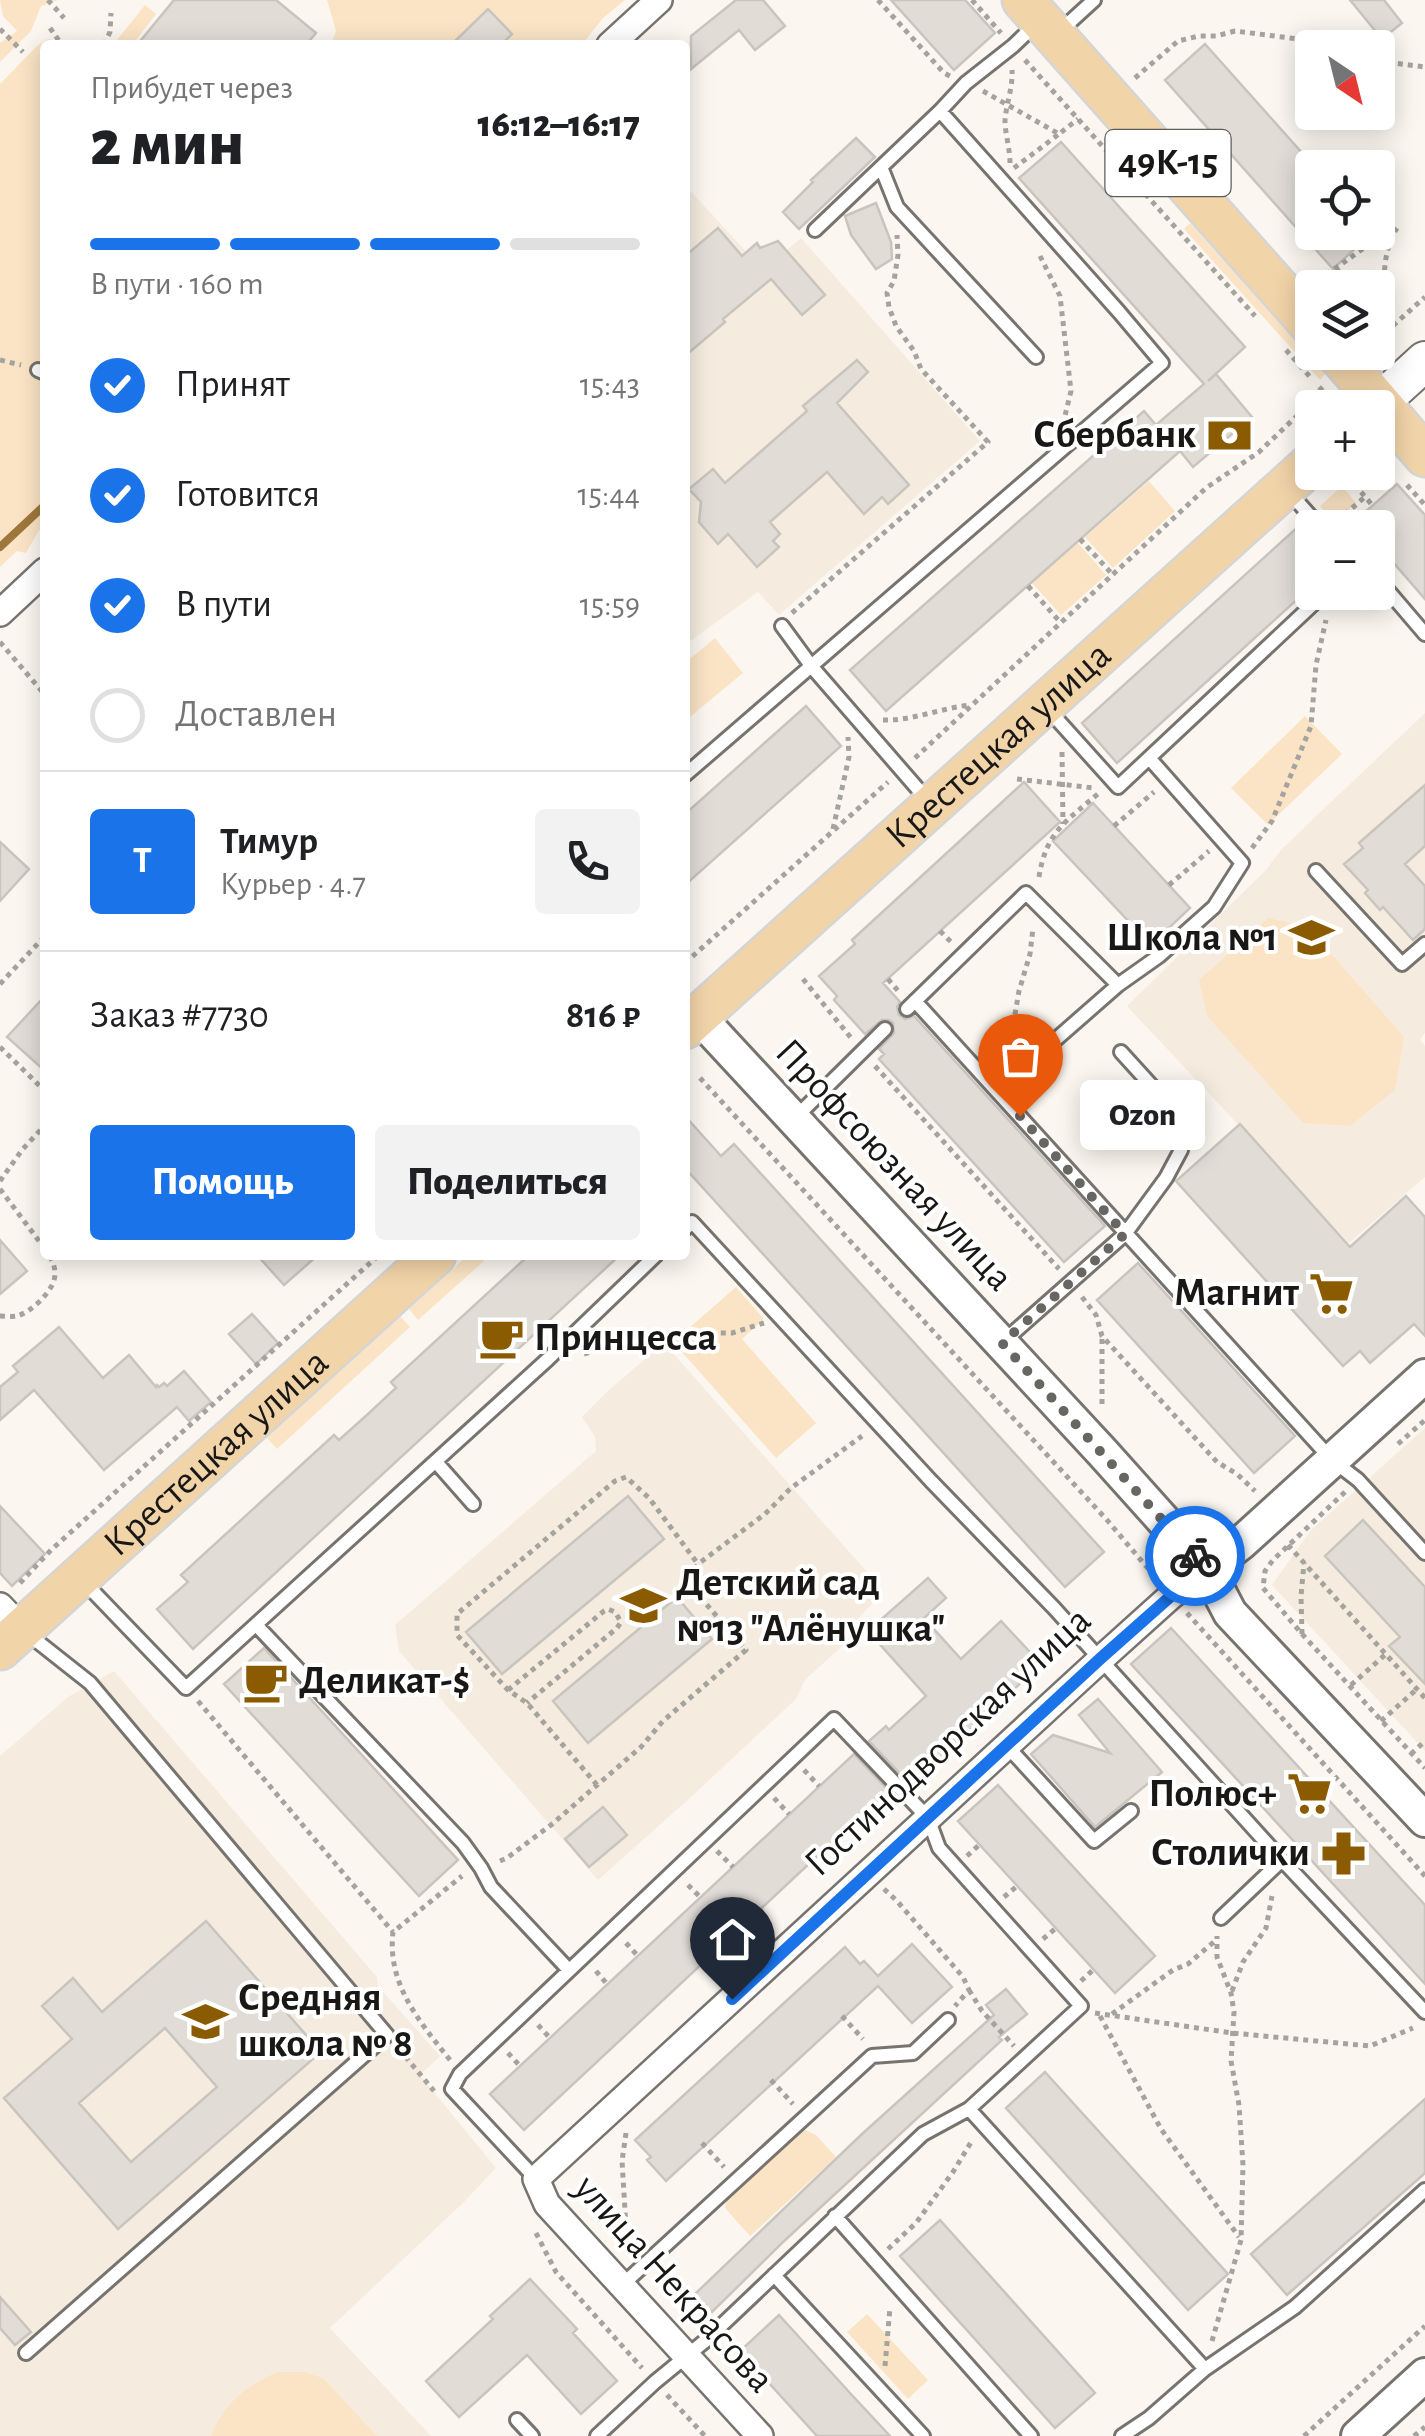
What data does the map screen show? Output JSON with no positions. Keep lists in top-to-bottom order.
{
  "streets": {
    "main road": ["49К-15", "Крестецкая улица"],
    "street": ["Профсоюзная улица", "Гостинодворская улица", "улица Некрасова"]
  },
  "crossings": [
    ["Крестецкая улица", "Профсоюзная улица"],
    ["Профсоюзная улица", "Гостинодворская улица"],
    ["Гостинодворская улица", "улица Некрасова"]
  ],
  "places": {
    "bank": ["Сбербанк"],
    "school or university": ["Школа №1", "Детский сад №13 \"Алёнушка\"", "Средняя школа № 8"],
    "other": ["Ozon"],
    "supermarket": ["Магнит", "Полюс+"],
    "cafe": ["Принцесса", "Деликат-$"],
    "pharmacy": ["Столички"]
  },
  "north": "bottom right",
  "page": {
    "map_buttons": ["+", "−"],
    "heading": ["2 мин", "Прибудет через", "16:12–16:17"],
    "panel": [
      "Тимур",
      "Курьер · 4.7",
      "Заказ #7730",
      "816 ₽"
    ],
    "bar": "В пути · 160 m",
    "list": [
      ["Принят", "15:43"],
      ["Готовится", "15:44"],
      ["В пути", "15:59"],
      "Доставлен"
    ],
    "round": "Т",
    "bubble": "Ozon",
    "buttons": ["Помощь", "Поделиться"]
  }
}
